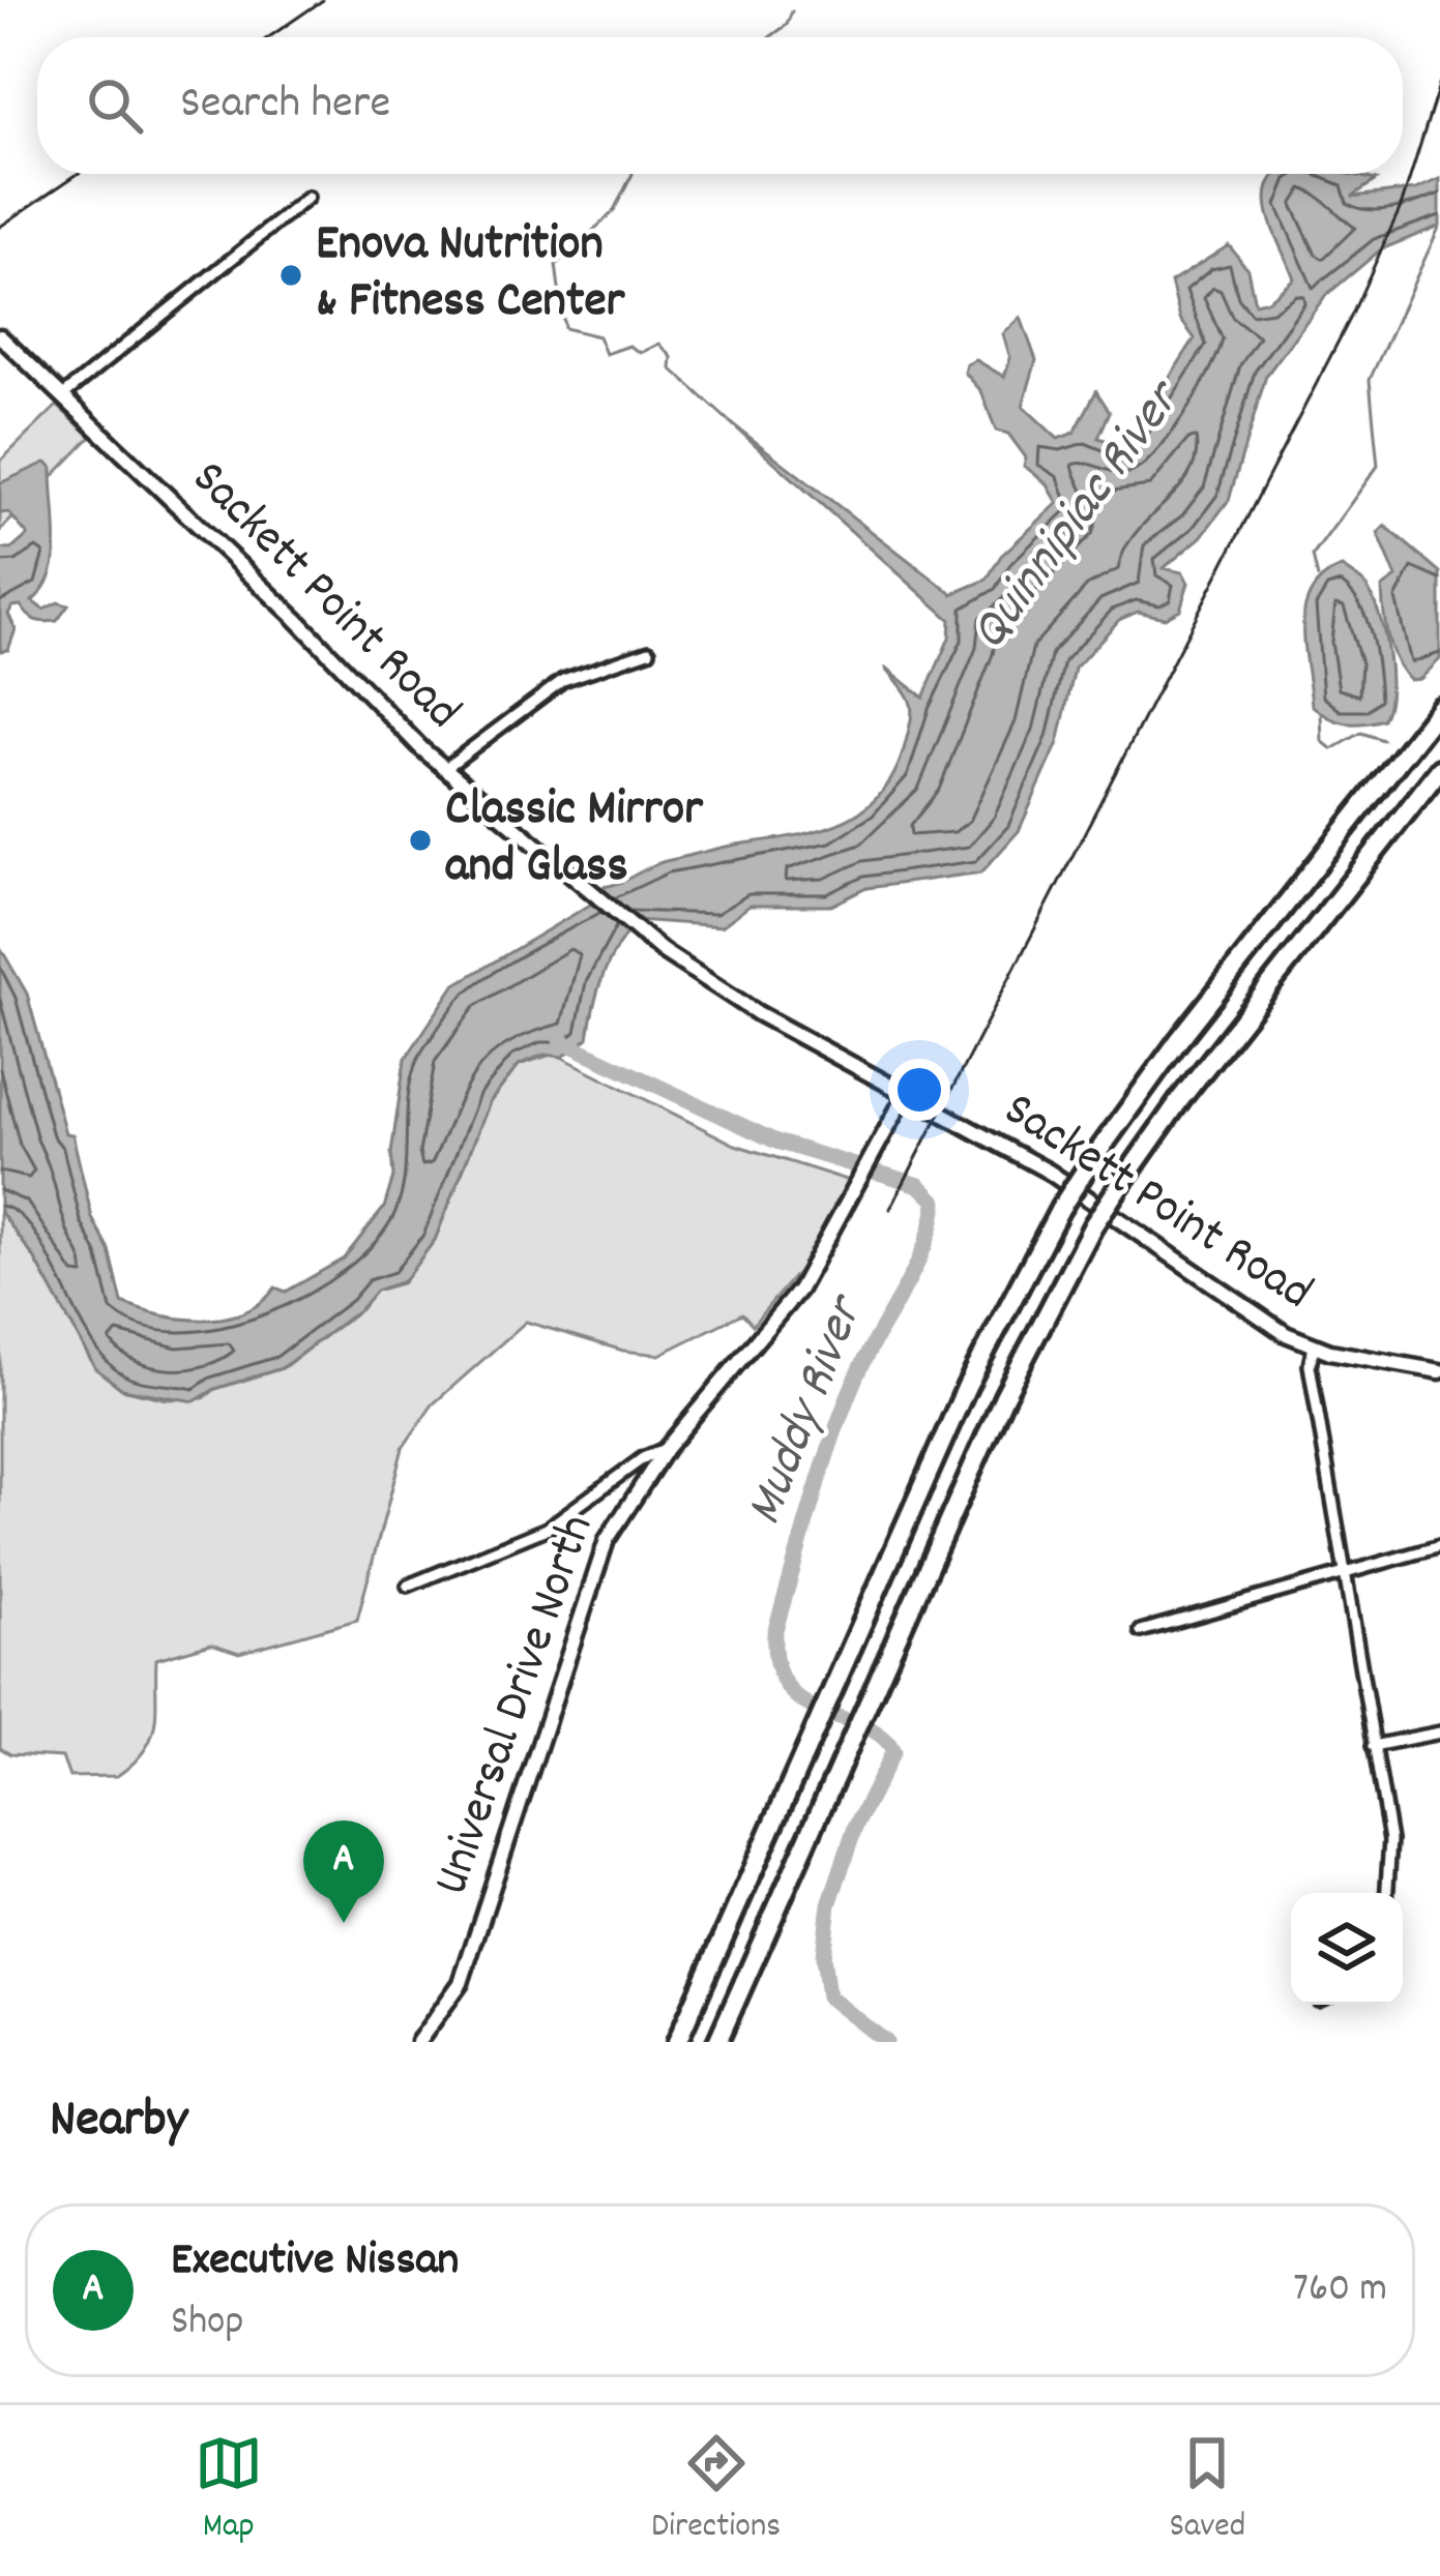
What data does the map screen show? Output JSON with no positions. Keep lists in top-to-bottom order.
{
  "streets": {
    "street": ["Sackett Point Road", "Universal Drive North"]
  },
  "crossings": [
    ["Sackett Point Road", "Universal Drive North"]
  ],
  "water": ["Quinnipiac River", "Muddy River"],
  "places": ["Enova Nutrition & Fitness Center", "Classic Mirror and Glass"],
  "page": {
    "search": "Search here",
    "pins": "A",
    "heading": "Nearby",
    "list": [
      {
        "mark": "A",
        "name": "Executive Nissan",
        "note": "Shop",
        "value": "760 m"
      }
    ],
    "nav": ["Map", "Directions", "Saved"]
  }
}
